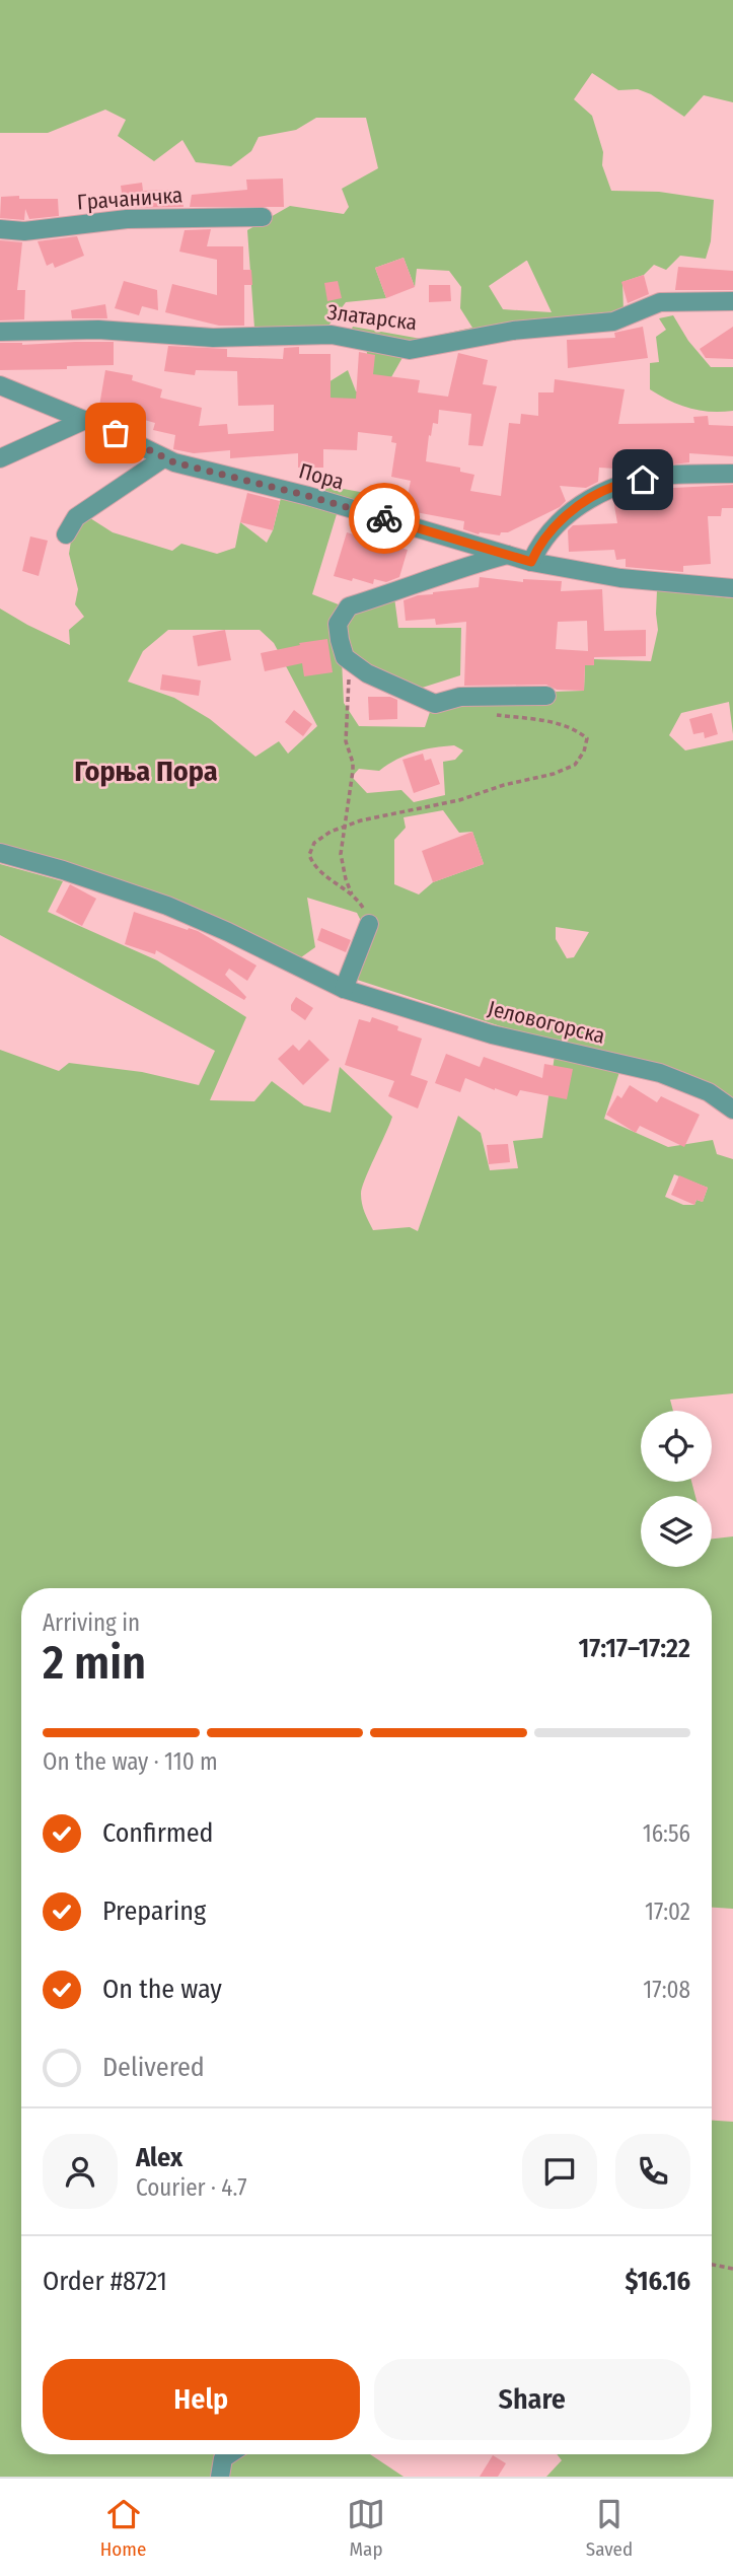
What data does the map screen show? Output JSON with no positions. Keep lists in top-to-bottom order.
{
  "streets": {
    "street": [
      "Грачаничка",
      "Златарска",
      "Пора",
      "Јеловогорска"
    ]
  },
  "districts": ["Горња Пора"],
  "page": {
    "heading": ["2 min", "Arriving in", "17:17–17:22"],
    "panel": [
      "Alex",
      "Courier · 4.7",
      "Order #8721",
      "$16.16"
    ],
    "bar": "On the way · 110 m",
    "list": [
      ["Confirmed", "16:56"],
      ["Preparing", "17:02"],
      ["On the way", "17:08"],
      "Delivered"
    ],
    "buttons": ["Help", "Share"],
    "tabs": ["Home", "Map", "Saved"]
  }
}
